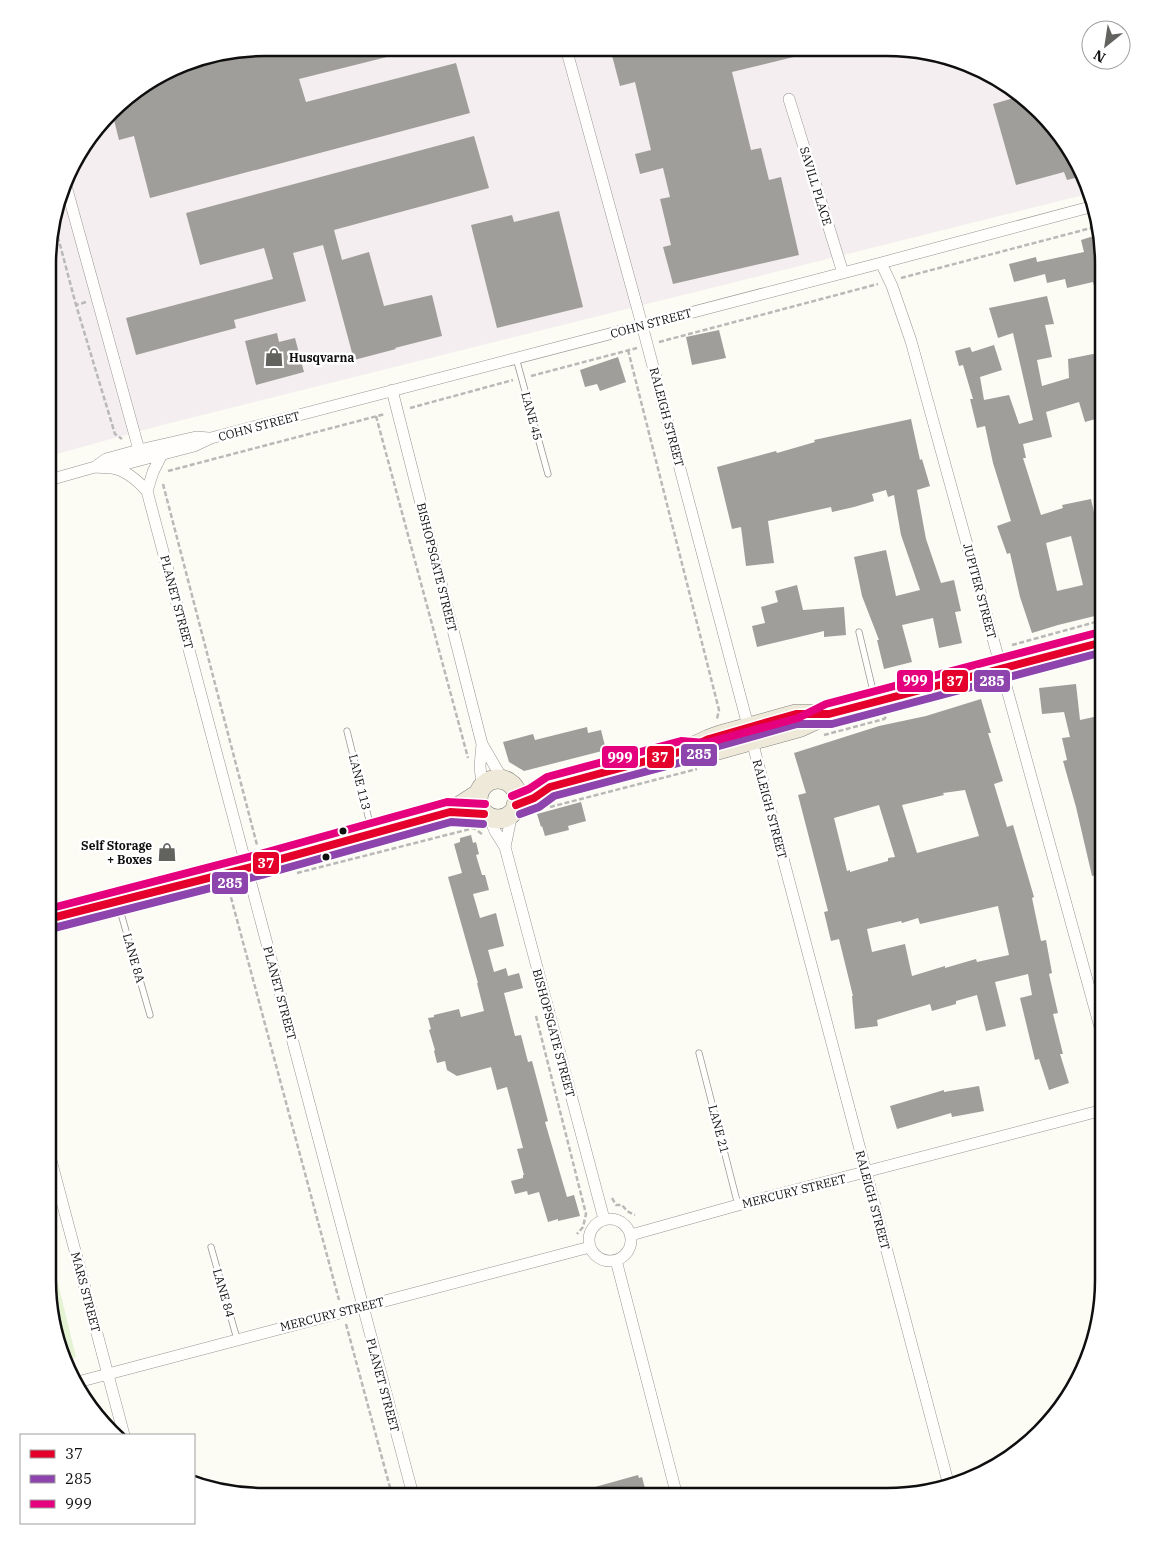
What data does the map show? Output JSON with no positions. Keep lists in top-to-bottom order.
{
  "streets": {
    "street": [
      "SAVILL PLACE",
      "COHN STREET",
      "RALEIGH STREET",
      "BISHOPSGATE STREET",
      "JUPITER STREET",
      "PLANET STREET",
      "MERCURY STREET",
      "MARS STREET"
    ],
    "lane": [
      "LANE 45",
      "LANE 113",
      "LANE 8A",
      "LANE 21",
      "LANE 84"
    ]
  },
  "crossings": [
    ["SAVILL PLACE", "COHN STREET"],
    ["COHN STREET", "LANE 45"],
    ["COHN STREET", "RALEIGH STREET"],
    ["COHN STREET", "BISHOPSGATE STREET"],
    ["COHN STREET", "JUPITER STREET"],
    ["RALEIGH STREET", "MERCURY STREET"],
    ["BISHOPSGATE STREET", "MERCURY STREET"],
    ["PLANET STREET", "MERCURY STREET"],
    ["LANE 21", "MERCURY STREET"],
    ["MERCURY STREET", "MARS STREET"],
    ["MERCURY STREET", "LANE 84"]
  ],
  "places": {
    "shop": ["Husqvarna", "Self Storage + Boxes"]
  },
  "lines": ["transit line 999", "transit line 37", "transit line 285"],
  "legend": ["37", "285", "999"],
  "north": "bottom left"
}
